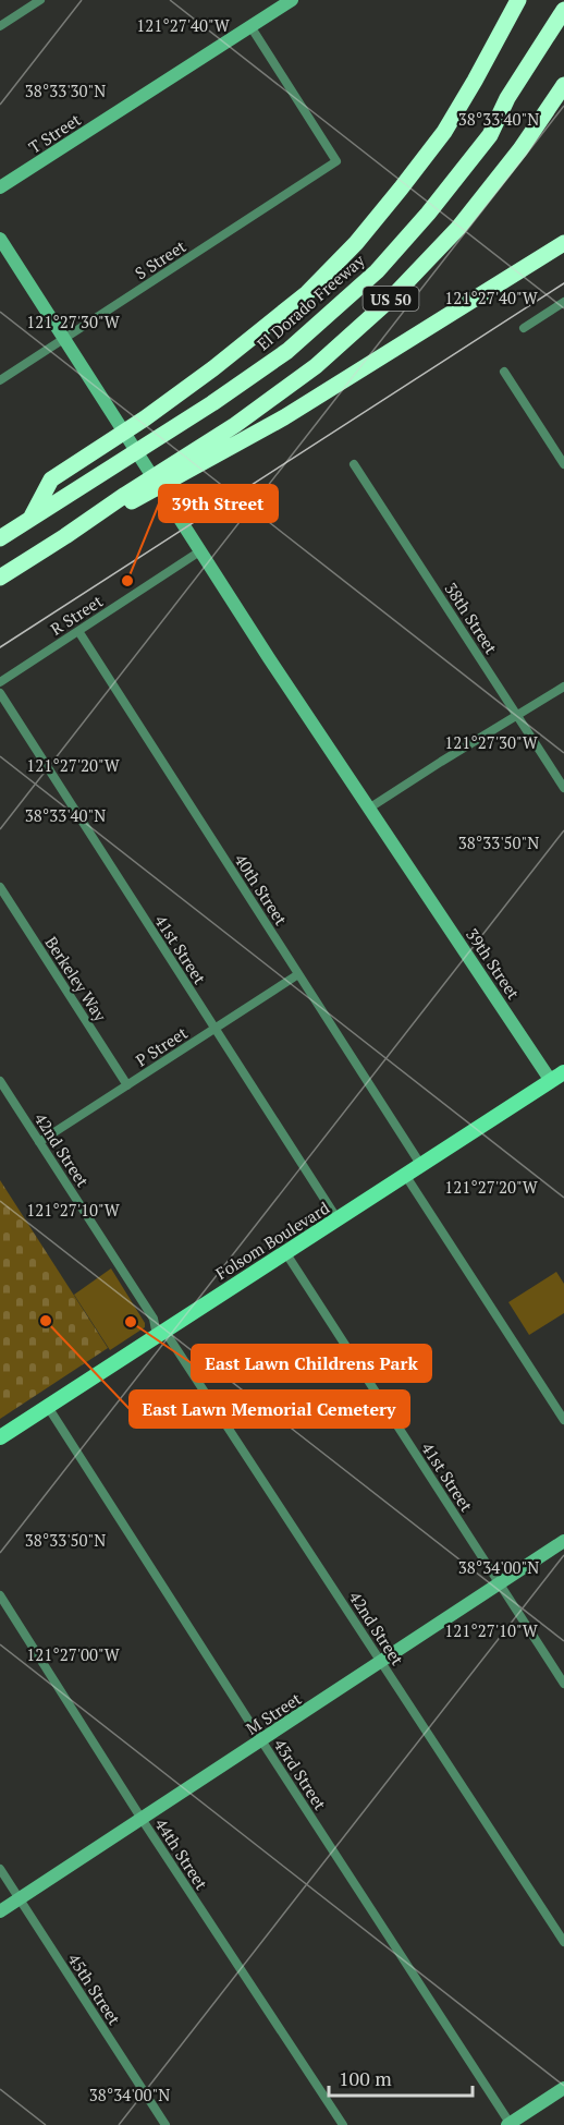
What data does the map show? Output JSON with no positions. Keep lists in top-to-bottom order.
{
  "streets": {
    "highway": ["US 50", "El Dorado Freeway"],
    "main road": ["Folsom Boulevard"],
    "street": [
      "T Street",
      "S Street",
      "R Street",
      "38th Street",
      "40th Street",
      "41st Street",
      "39th Street",
      "Berkeley Way",
      "P Street",
      "42nd Street",
      "M Street",
      "43rd Street",
      "44th Street",
      "45th Street"
    ]
  },
  "crossings": [
    ["T Street", "S Street"],
    ["S Street", "39th Street"],
    ["R Street", "40th Street"],
    ["R Street", "39th Street"],
    ["40th Street", "P Street"],
    ["40th Street", "Folsom Boulevard"],
    ["41st Street", "P Street"],
    ["41st Street", "Folsom Boulevard"],
    ["41st Street", "M Street"],
    ["39th Street", "Folsom Boulevard"],
    ["Berkeley Way", "P Street"],
    ["P Street", "42nd Street"],
    ["42nd Street", "Folsom Boulevard"],
    ["42nd Street", "M Street"],
    ["Folsom Boulevard", "43rd Street"],
    ["M Street", "43rd Street"],
    ["M Street", "44th Street"],
    ["M Street", "45th Street"]
  ],
  "places": ["39th Street", "East Lawn Memorial Cemetery", "East Lawn Childrens Park"],
  "scale_bar": "100 m",
  "coordinates": [
    "121°27'40\"W",
    "38°33'30\"N",
    "38°33'40\"N",
    "121°27'30\"W",
    "121°27'20\"W",
    "38°33'50\"N",
    "121°27'10\"W",
    "38°34'00\"N",
    "121°27'00\"W"
  ]
}
